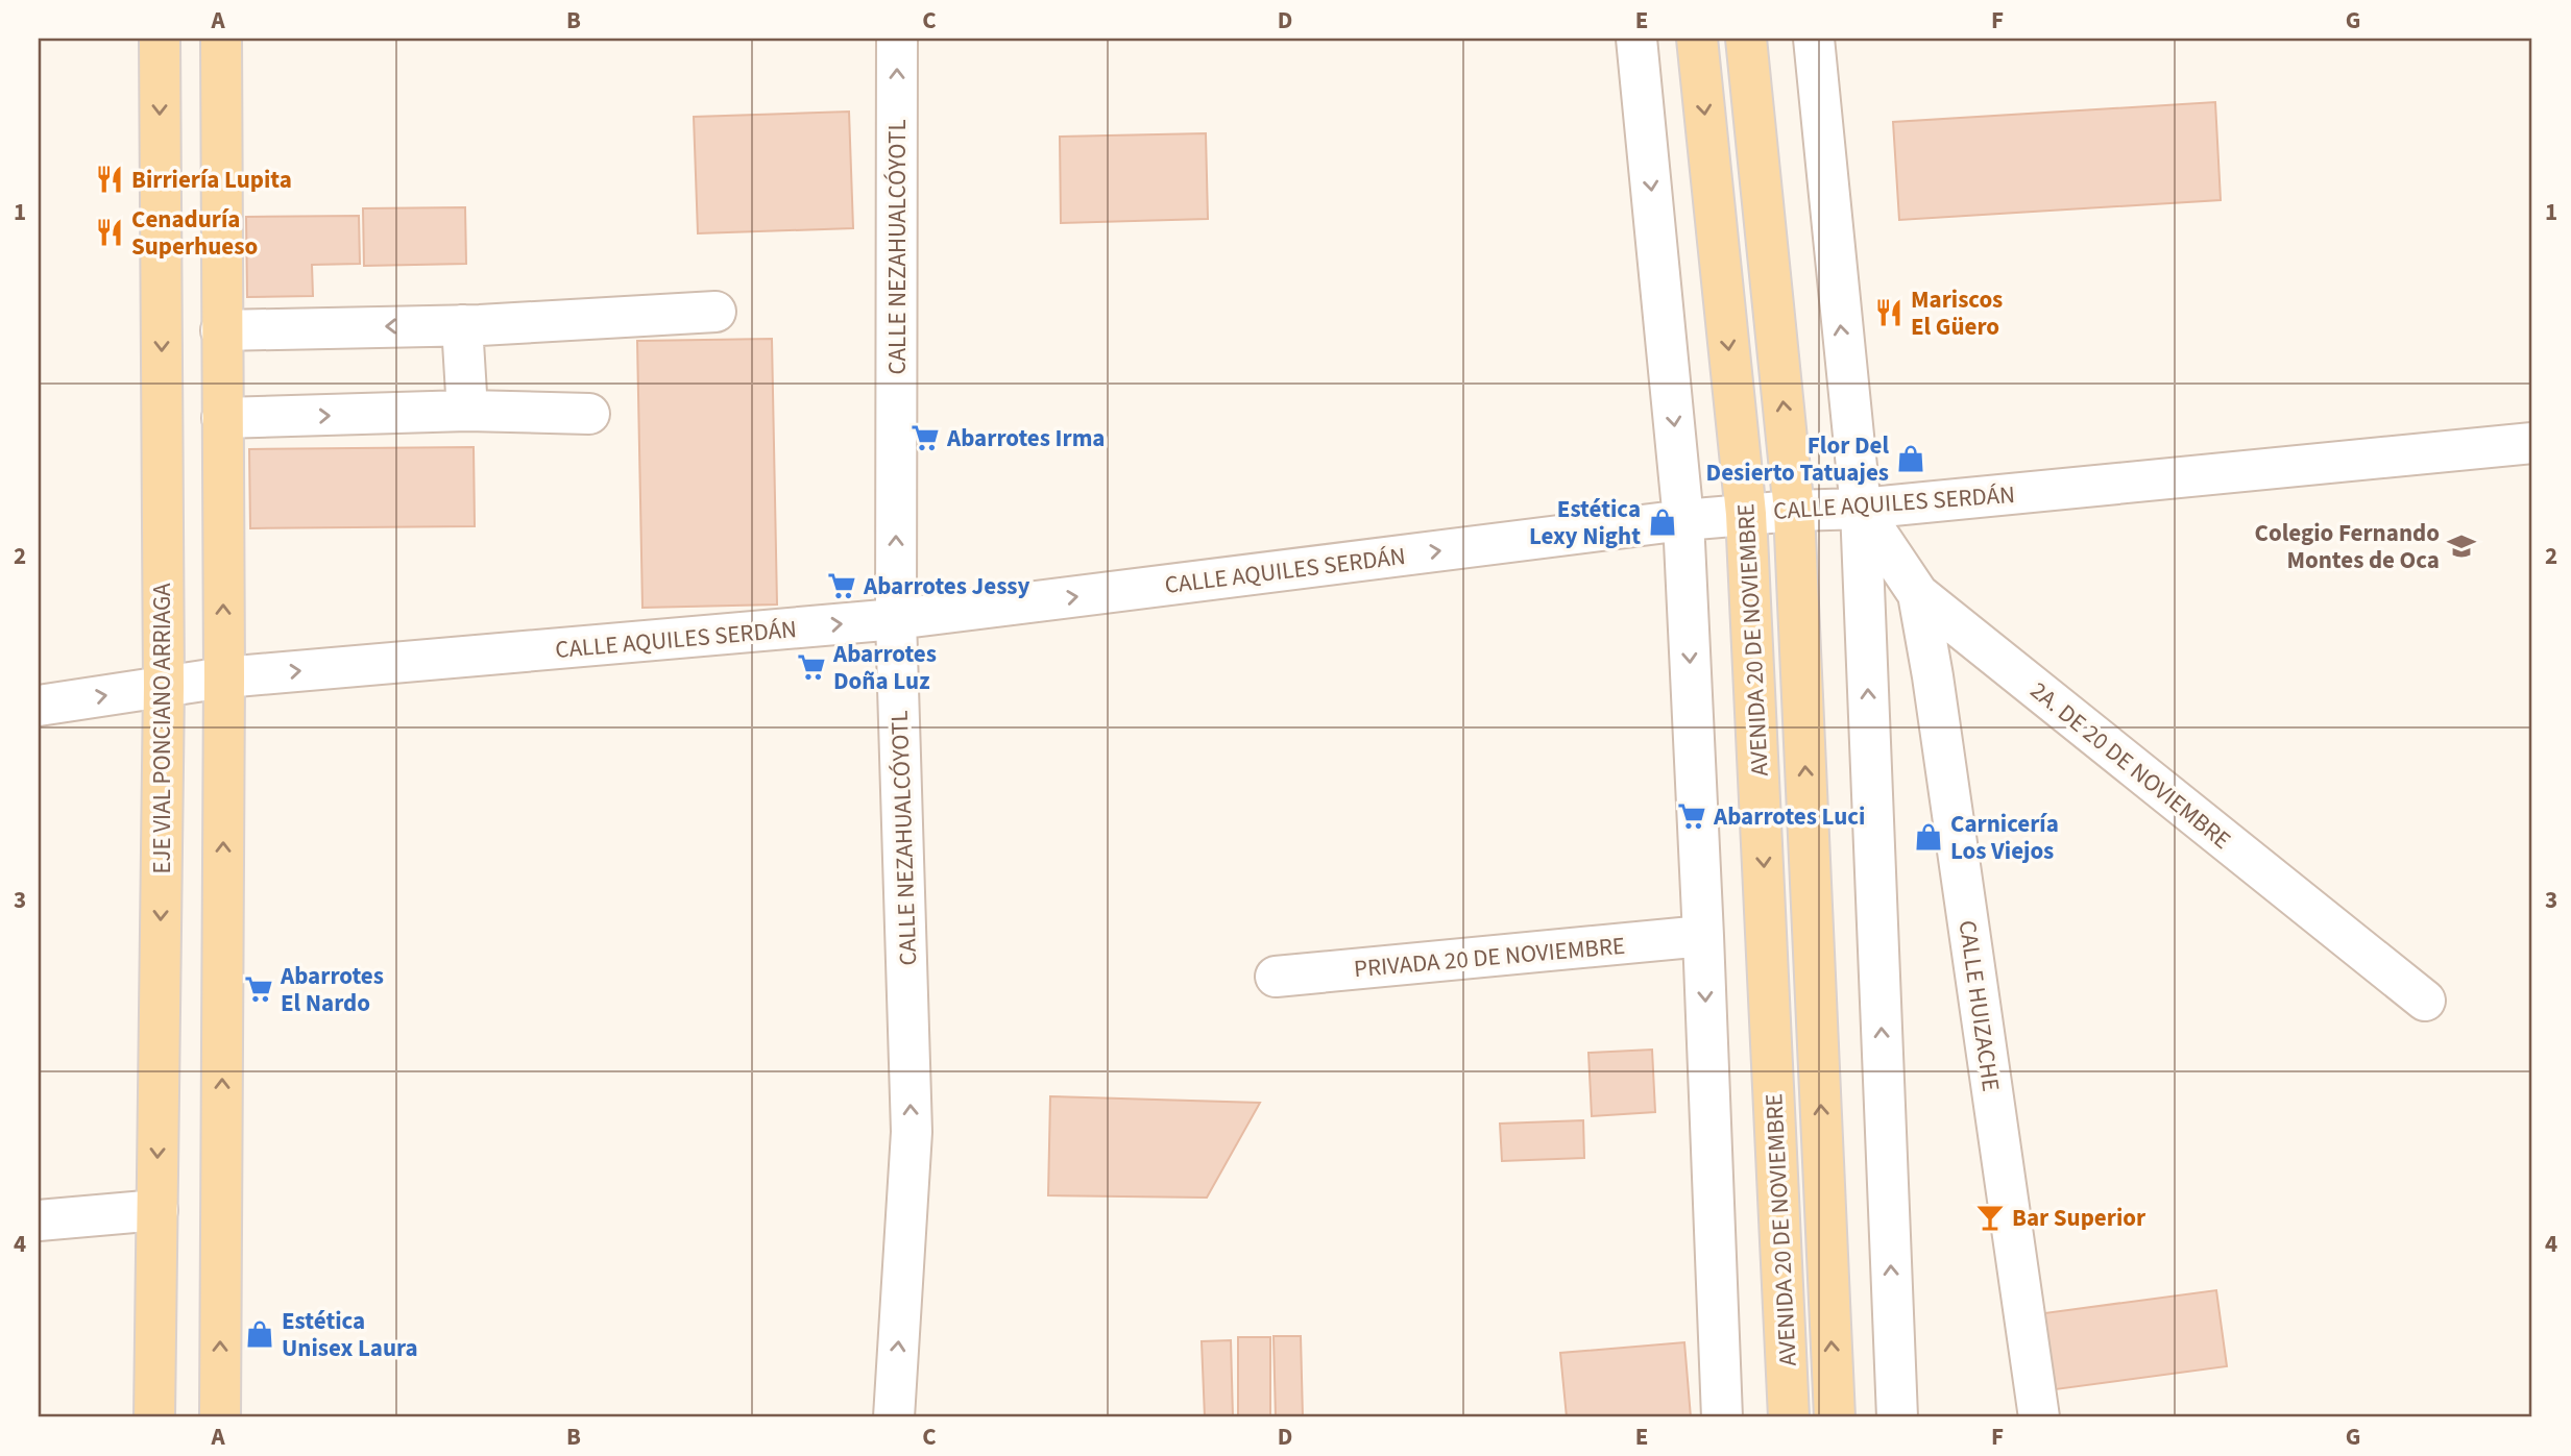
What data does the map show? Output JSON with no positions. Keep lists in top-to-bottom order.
{
  "streets": {
    "main road": ["AVENIDA 20 DE NOVIEMBRE", "EJE VIAL PONCIANO ARRIAGA"],
    "street": [
      "CALLE NEZAHUALCÓYOTL",
      "CALLE AQUILES SERDÁN",
      "2A. DE 20 DE NOVIEMBRE",
      "PRIVADA 20 DE NOVIEMBRE",
      "CALLE HUIZACHE"
    ]
  },
  "crossings": [
    ["CALLE NEZAHUALCÓYOTL", "CALLE AQUILES SERDÁN"],
    ["CALLE AQUILES SERDÁN", "AVENIDA 20 DE NOVIEMBRE"],
    ["CALLE AQUILES SERDÁN", "EJE VIAL PONCIANO ARRIAGA"],
    ["CALLE AQUILES SERDÁN", "2A. DE 20 DE NOVIEMBRE"],
    ["2A. DE 20 DE NOVIEMBRE", "CALLE HUIZACHE"]
  ],
  "one_way": ["CALLE NEZAHUALCÓYOTL"],
  "places": {
    "restaurant": ["Birriería Lupita", "Cenaduría Superhueso", "Mariscos El Güero"],
    "supermarket": [
      "Abarrotes Irma",
      "Abarrotes Jessy",
      "Abarrotes Doña Luz",
      "Abarrotes Luci",
      "Abarrotes El Nardo"
    ],
    "shop": [
      "Flor Del Desierto Tatuajes",
      "Estética Lexy Night",
      "Carnicería Los Viejos",
      "Estética Unisex Laura"
    ],
    "school or university": ["Colegio Fernando Montes de Oca"],
    "bar": ["Bar Superior"]
  },
  "grid": {
    "columns": [
      "A",
      "B",
      "C",
      "D",
      "E",
      "F",
      "G"
    ],
    "rows": [
      "1",
      "2",
      "3",
      "4"
    ]
  }
}
